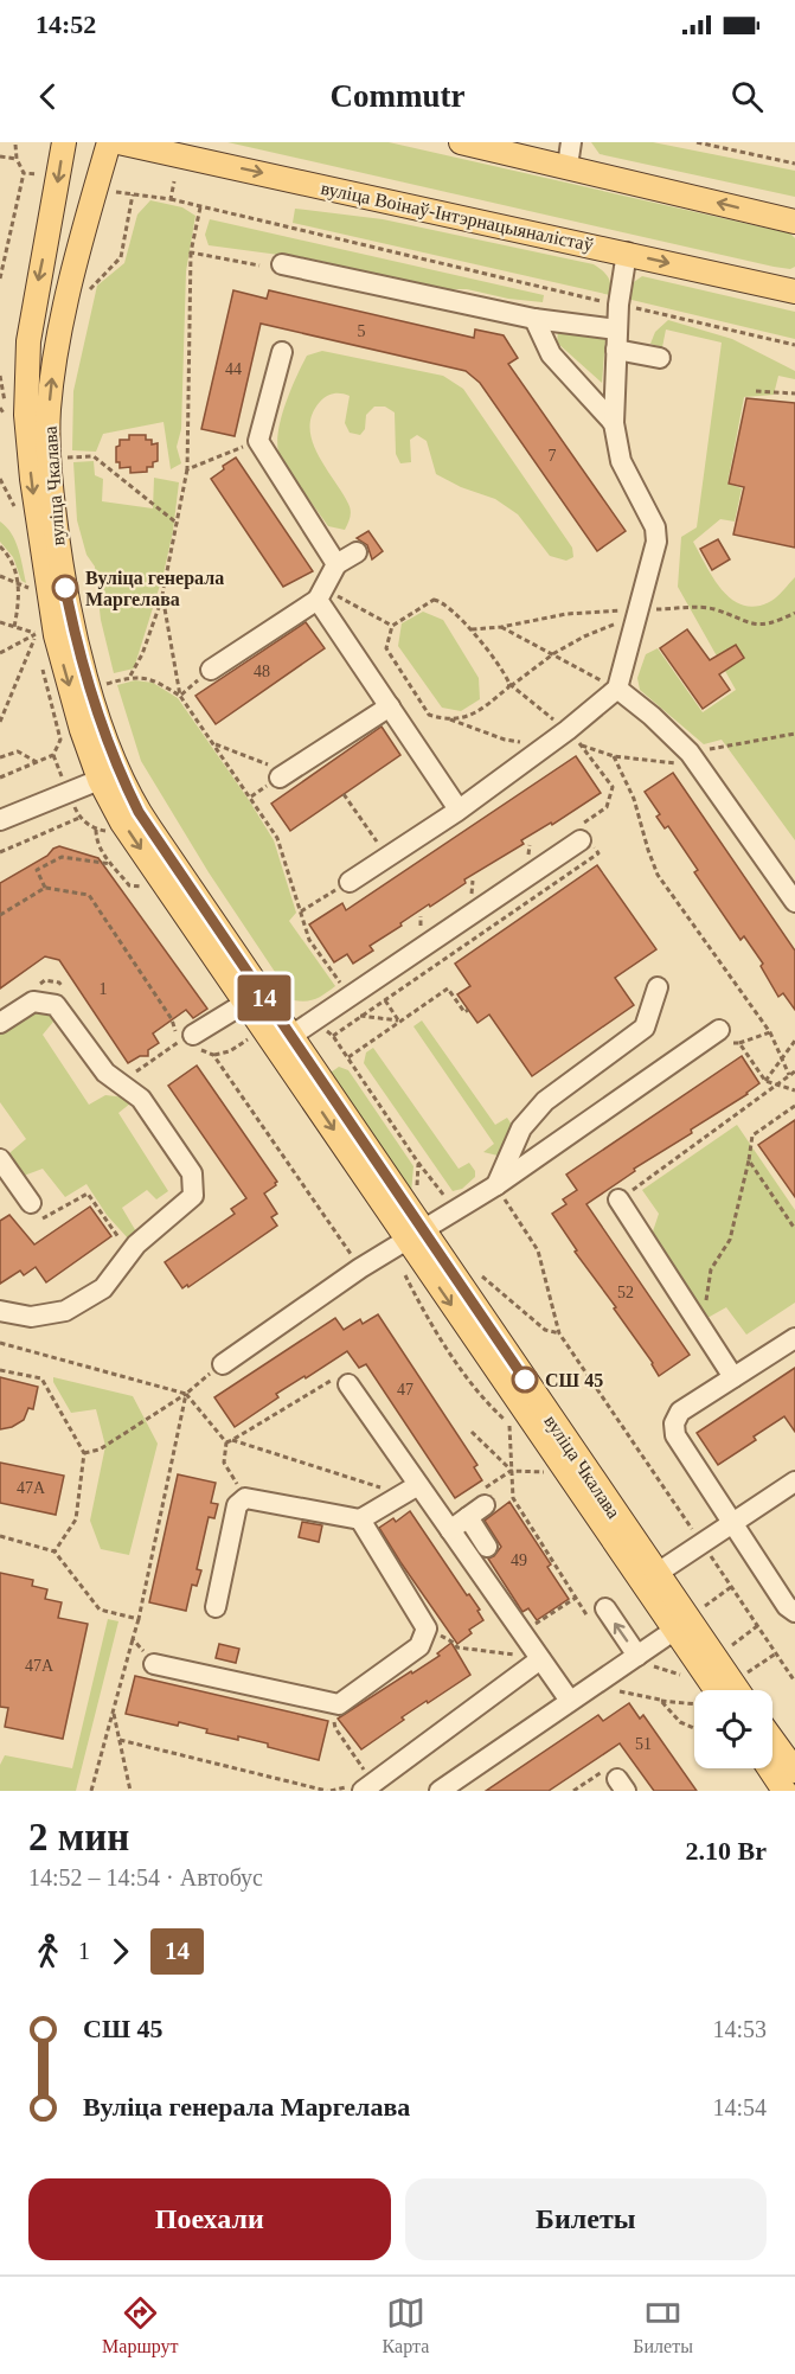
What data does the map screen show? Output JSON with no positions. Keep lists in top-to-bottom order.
{
  "streets": {
    "main road": ["вуліца Воінаў-Інтэрнацыяналістаў", "вуліца Чкалава"]
  },
  "places": ["Вуліца генерала Маргелава", "СШ 45"],
  "lines": ["bus line 14"],
  "house_numbers": [
    "5",
    "44",
    "7",
    "48",
    "1",
    "52",
    "47",
    "47А",
    "49",
    "47А",
    "51"
  ],
  "page": {
    "status": "14:52",
    "header": "Commutr",
    "on_map": "14",
    "heading": ["2 мин", "14:52 – 14:54 · Автобус", "2.10 Br"],
    "legs": ["1", "14"],
    "list": [
      {
        "name": "СШ 45",
        "value": "14:53"
      },
      {
        "name": "Вуліца генерала Маргелава",
        "value": "14:54"
      }
    ],
    "buttons": ["Поехали", "Билеты"],
    "tabs": ["Маршрут", "Карта", "Билеты"]
  }
}
